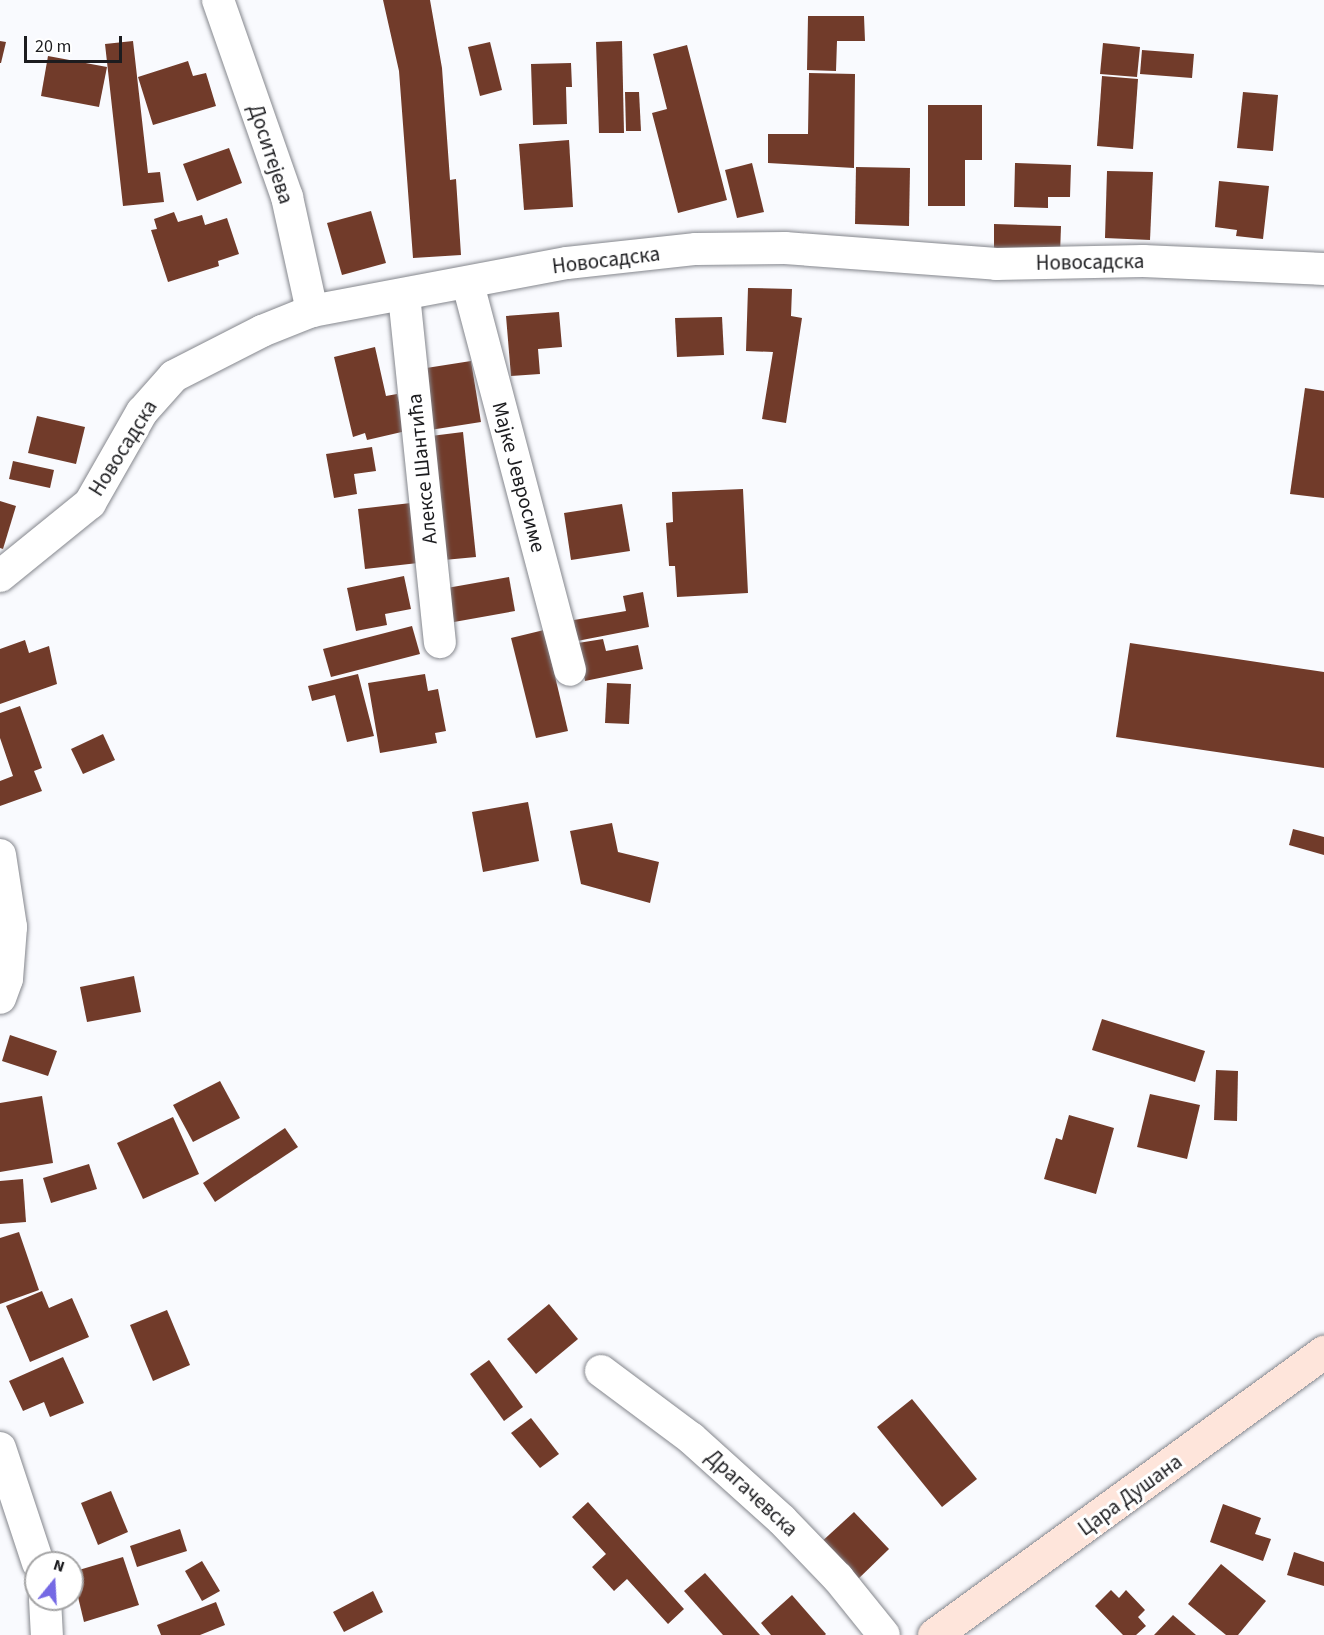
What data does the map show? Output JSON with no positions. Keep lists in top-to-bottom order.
{
  "streets": {
    "main road": ["Цара Душана"],
    "street": [
      "Доситејева",
      "Новосадска",
      "Алексе Шантића",
      "Мајке Јевросиме",
      "Драгачевска"
    ]
  },
  "crossings": [
    ["Доситејева", "Новосадска"],
    ["Новосадска", "Алексе Шантића"],
    ["Новосадска", "Мајке Јевросиме"]
  ],
  "scale_bar": "20 m",
  "north": "top"
}
